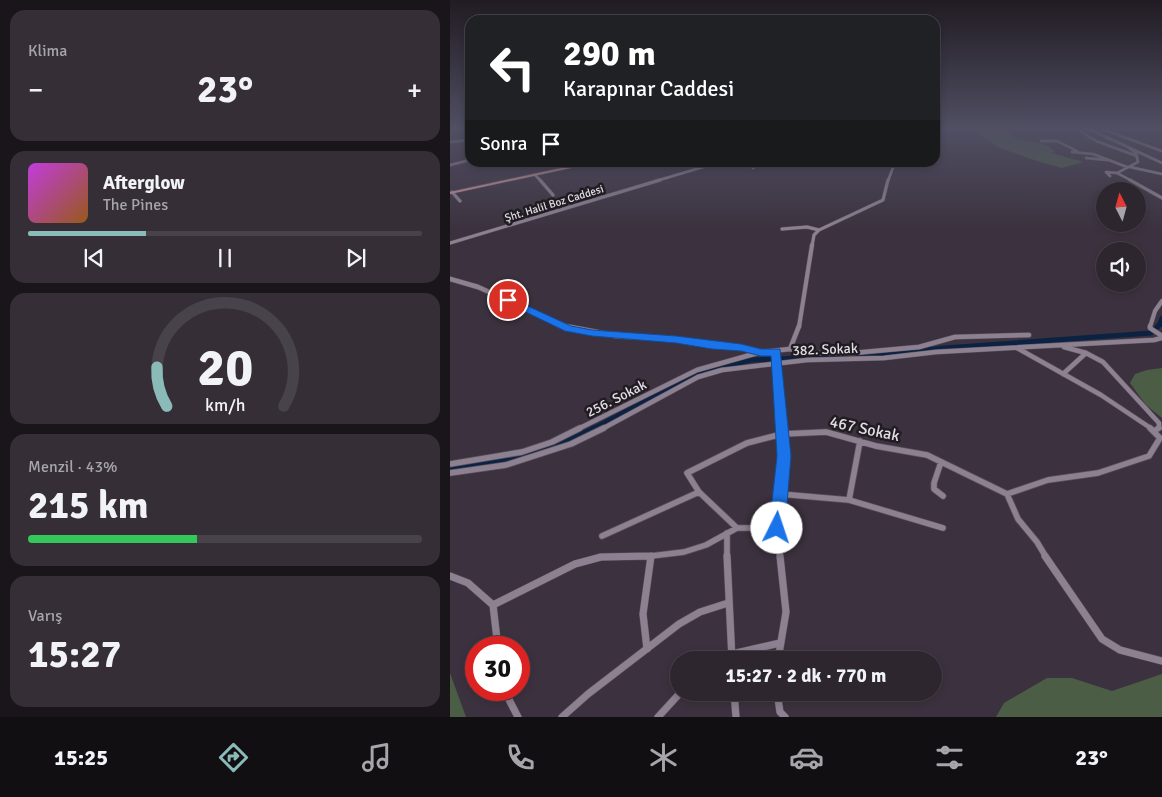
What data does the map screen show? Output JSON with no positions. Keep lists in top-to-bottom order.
{
  "streets": {
    "street": [
      "Şht. Halil Boz Caddesi",
      "382. Sokak",
      "256. Sokak",
      "467 Sokak"
    ]
  },
  "north": "top",
  "page": {
    "tile": [
      "Klima",
      ["Menzil · 43%", "215 km"],
      ["Varış", "15:27"]
    ],
    "turn": ["290 m", "Karapınar Caddesi"],
    "heat": ["−", "23°", "+"],
    "then": "Sonra",
    "song": ["Afterglow", "The Pines"],
    "limit": "30",
    "trip": "15:27 · 2 dk · 770 m",
    "tabs": ["15:25", "23°"],
    "gauge": ["20", "km/h"]
  }
}
